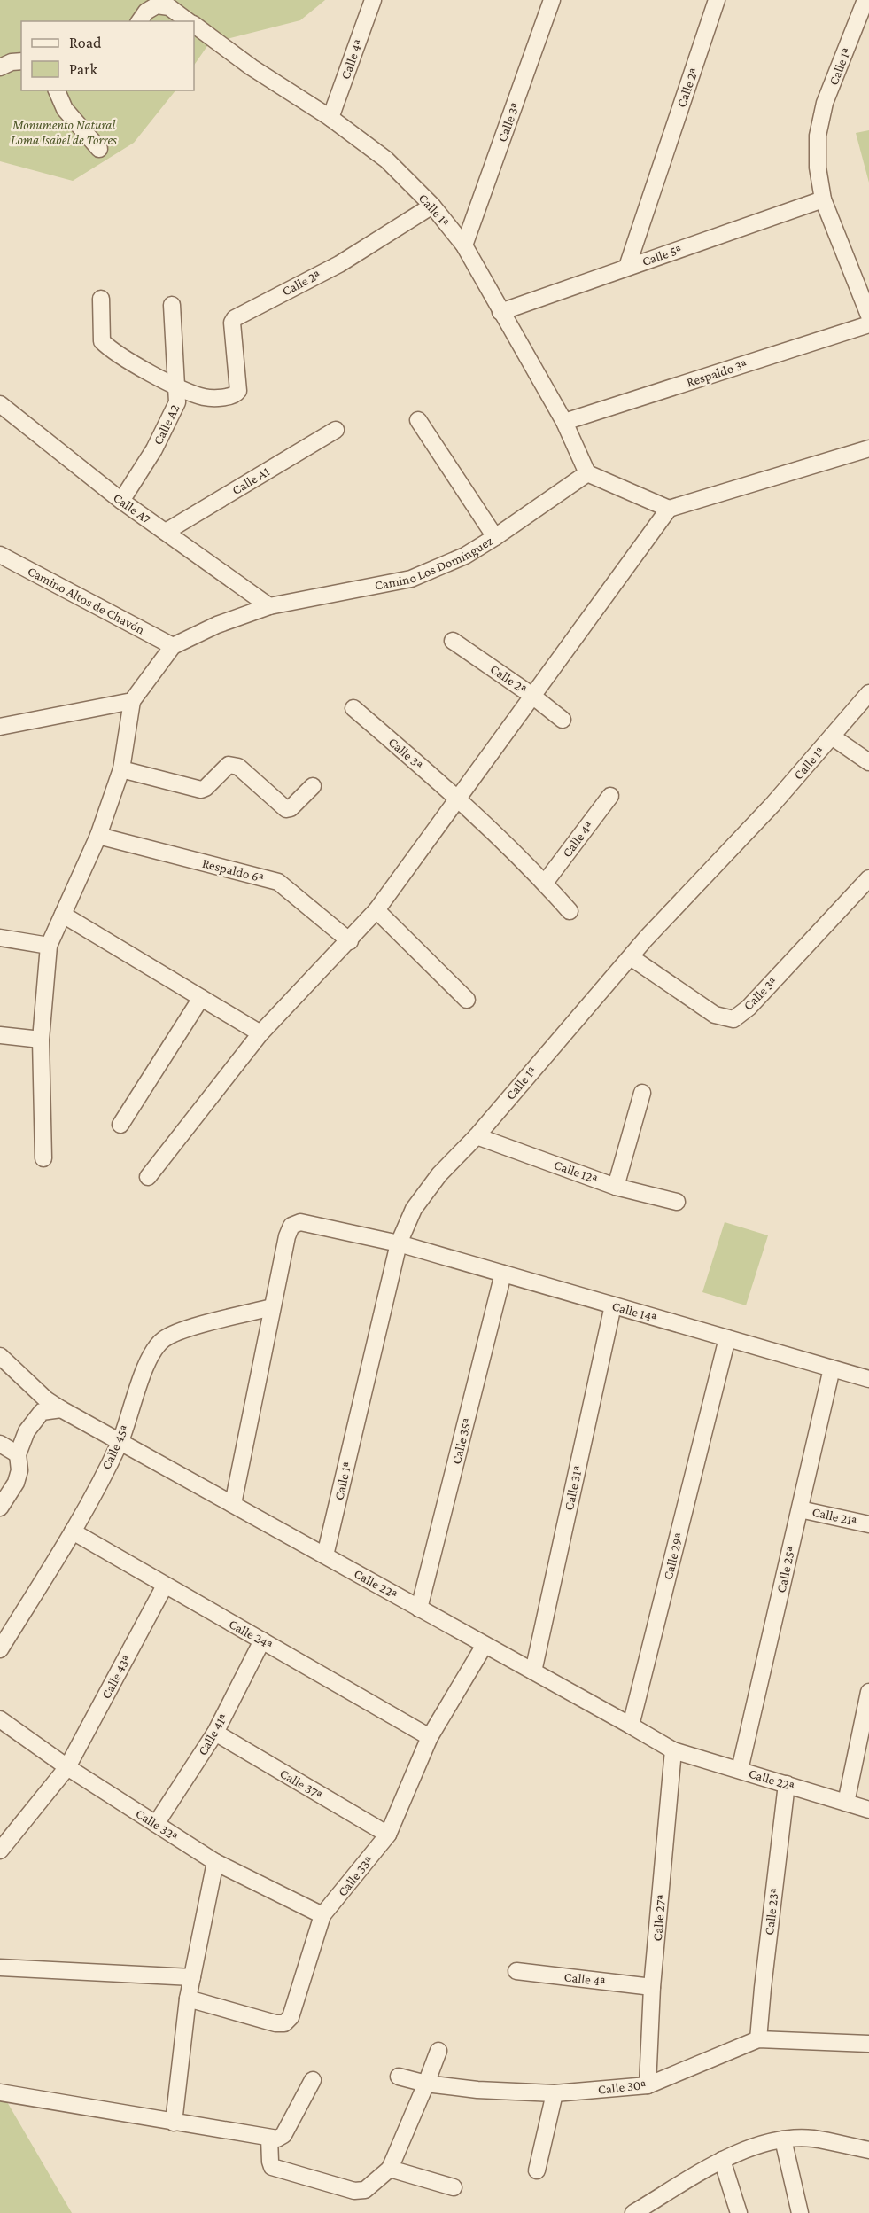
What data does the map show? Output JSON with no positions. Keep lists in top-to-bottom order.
{
  "streets": {
    "street": [
      "Calle 4ª",
      "Calle 1ª",
      "Calle 2ª",
      "Calle 3ª",
      "Calle 5ª",
      "Respaldo 3ª",
      "Calle A2",
      "Calle A1",
      "Calle A7",
      "Camino Los Domínguez",
      "Camino Altos de Chavón",
      "Respaldo 6ª",
      "Calle 12ª",
      "Calle 14ª",
      "Calle 35ª",
      "Calle 45ª",
      "Calle 31ª",
      "Calle 21ª",
      "Calle 29ª",
      "Calle 25ª",
      "Calle 22ª",
      "Calle 24ª",
      "Calle 43ª",
      "Calle 41ª",
      "Calle 37ª",
      "Calle 32ª",
      "Calle 33ª",
      "Calle 23ª",
      "Calle 27ª",
      "Calle 30ª"
    ]
  },
  "crossings": [
    ["Calle 4ª", "Calle 1ª"],
    ["Calle 4ª", "Calle 3ª"],
    ["Calle 4ª", "Calle 27ª"],
    ["Calle 1ª", "Calle 2ª"],
    ["Calle 1ª", "Calle 3ª"],
    ["Calle 1ª", "Calle 5ª"],
    ["Calle 1ª", "Respaldo 3ª"],
    ["Calle 1ª", "Camino Los Domínguez"],
    ["Calle 1ª", "Calle 12ª"],
    ["Calle 1ª", "Calle 14ª"],
    ["Calle 1ª", "Calle 22ª"],
    ["Calle 2ª", "Calle 5ª"],
    ["Calle 2ª", "Calle A2"],
    ["Calle A2", "Calle A7"],
    ["Calle A1", "Calle A7"],
    ["Calle A7", "Camino Los Domínguez"],
    ["Camino Los Domínguez", "Camino Altos de Chavón"],
    ["Calle 14ª", "Calle 35ª"],
    ["Calle 14ª", "Calle 45ª"],
    ["Calle 14ª", "Calle 31ª"],
    ["Calle 14ª", "Calle 29ª"],
    ["Calle 14ª", "Calle 25ª"],
    ["Calle 35ª", "Calle 22ª"],
    ["Calle 45ª", "Calle 22ª"],
    ["Calle 45ª", "Calle 24ª"],
    ["Calle 31ª", "Calle 22ª"],
    ["Calle 21ª", "Calle 25ª"],
    ["Calle 29ª", "Calle 22ª"],
    ["Calle 25ª", "Calle 22ª"],
    ["Calle 22ª", "Calle 33ª"],
    ["Calle 22ª", "Calle 23ª"],
    ["Calle 22ª", "Calle 27ª"],
    ["Calle 24ª", "Calle 43ª"],
    ["Calle 24ª", "Calle 41ª"],
    ["Calle 24ª", "Calle 33ª"],
    ["Calle 43ª", "Calle 32ª"],
    ["Calle 41ª", "Calle 37ª"],
    ["Calle 41ª", "Calle 32ª"],
    ["Calle 37ª", "Calle 33ª"],
    ["Calle 32ª", "Calle 33ª"],
    ["Calle 23ª", "Calle 30ª"],
    ["Calle 27ª", "Calle 30ª"]
  ],
  "parks": ["Monumento Natural Loma Isabel de Torres"],
  "legend": ["Road", "Park"]
}
